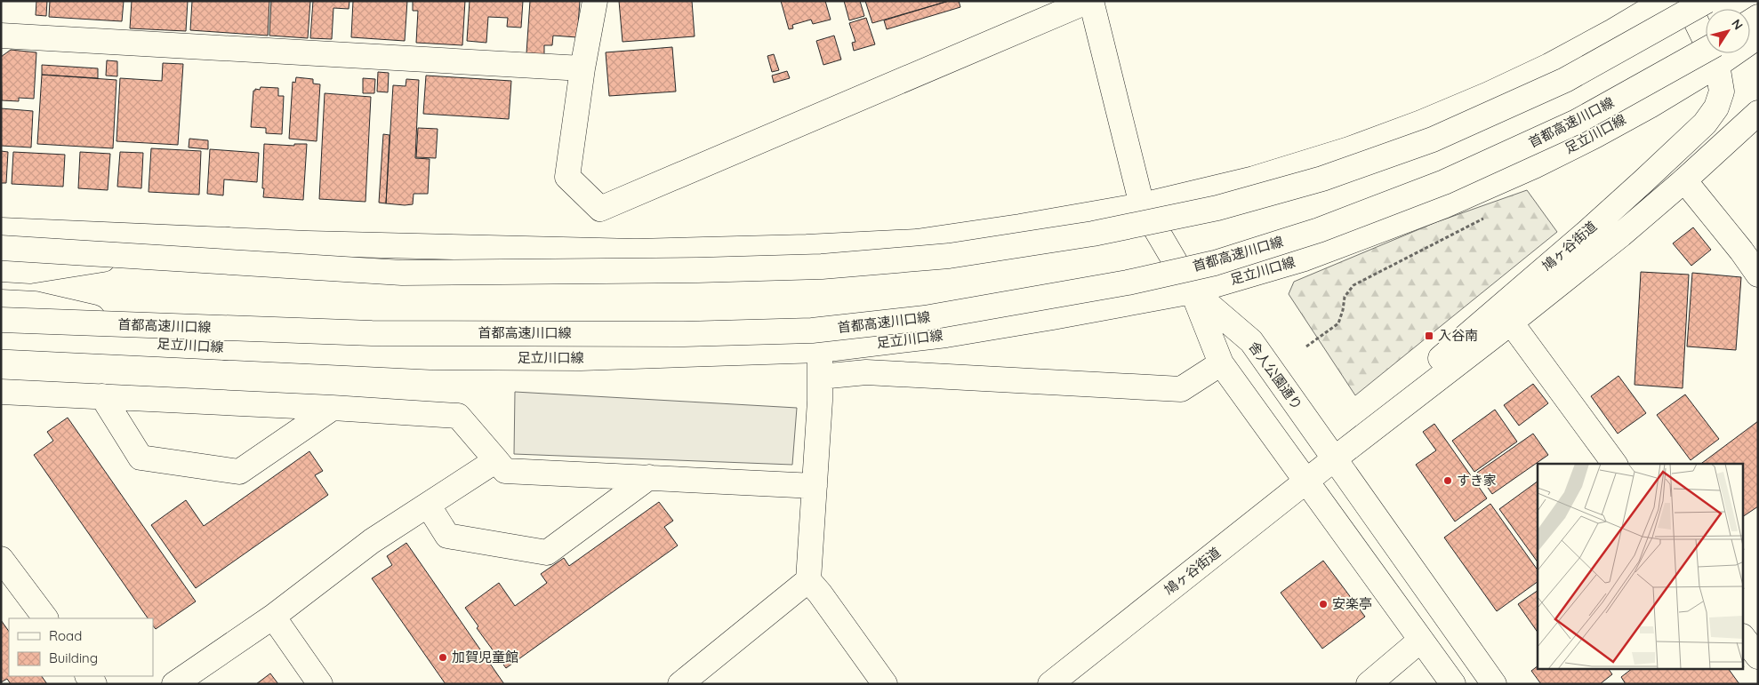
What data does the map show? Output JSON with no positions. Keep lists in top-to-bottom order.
{
  "streets": {
    "main road": [
      "首都高速川口線",
      "足立川口線",
      "鳩ヶ谷街道",
      "舎人公園通り"
    ]
  },
  "crossings": [
    ["首都高速川口線", "足立川口線"],
    ["首都高速川口線", "鳩ヶ谷街道"],
    ["足立川口線", "鳩ヶ谷街道"],
    ["足立川口線", "舎人公園通り"],
    ["鳩ヶ谷街道", "舎人公園通り"]
  ],
  "places": {
    "transit": ["入谷南"],
    "other": ["すき家", "安楽亭", "加賀児童館"]
  },
  "legend": ["Road", "Building"],
  "north": "top right"
}
